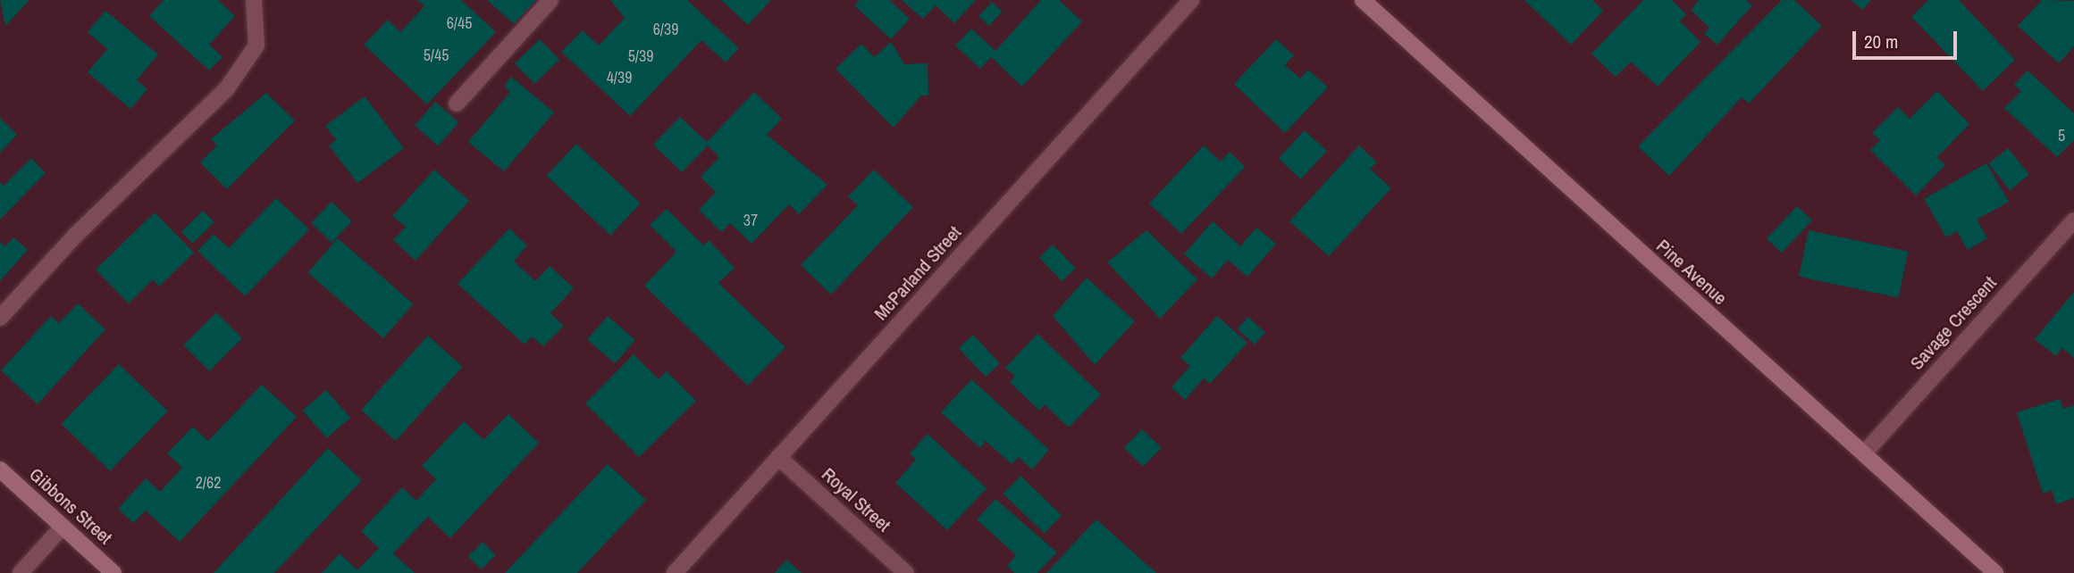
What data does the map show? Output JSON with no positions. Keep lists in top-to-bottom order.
{
  "streets": {
    "street": [
      "Pine Avenue",
      "McParland Street",
      "Savage Crescent",
      "Royal Street",
      "Gibbons Street"
    ]
  },
  "crossings": [
    ["Pine Avenue", "Savage Crescent"],
    ["McParland Street", "Royal Street"]
  ],
  "house_numbers": [
    "6/45",
    "6/39",
    "5/45",
    "5/39",
    "4/39",
    "5",
    "37",
    "2/62"
  ],
  "scale_bar": "20 m"
}
